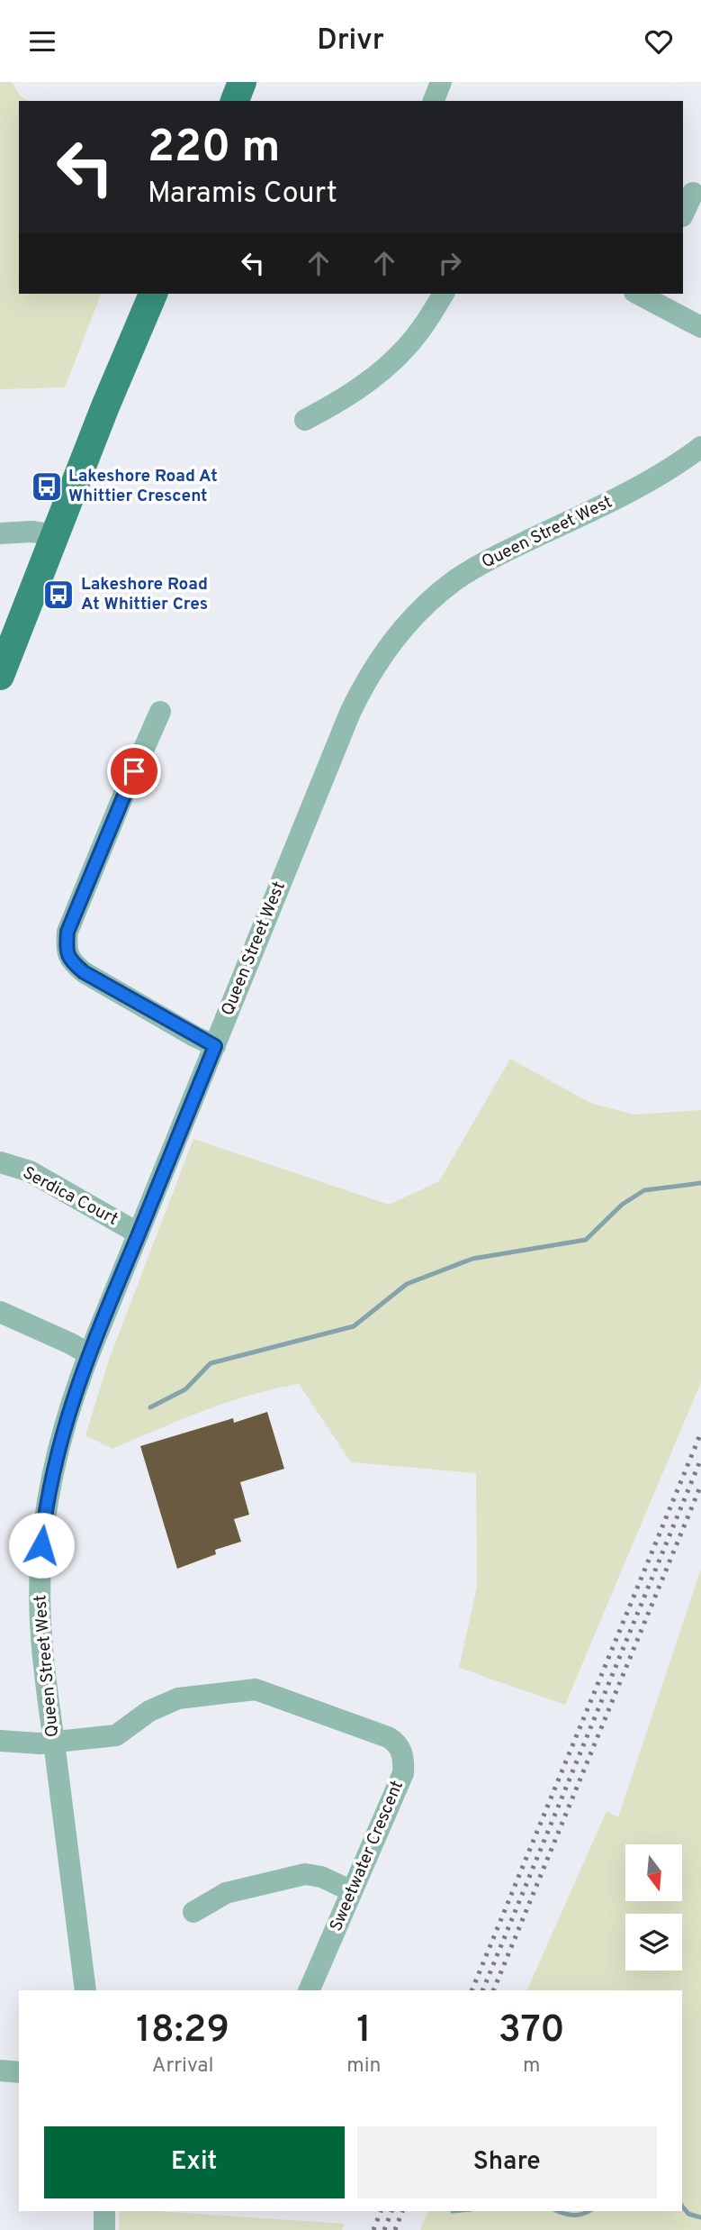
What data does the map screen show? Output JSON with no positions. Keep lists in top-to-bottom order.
{
  "streets": {
    "street": ["Queen Street West", "Serdica Court", "Sweetwater Crescent"]
  },
  "crossings": [
    ["Queen Street West", "Serdica Court"],
    ["Queen Street West", "Sweetwater Crescent"]
  ],
  "places": {
    "bus stop": ["Lakeshore Road At Whittier Crescent", "Lakeshore Road At Whittier Cres"]
  },
  "north": "bottom",
  "page": {
    "header": "Drivr",
    "turn": ["220 m", "Maramis Court"],
    "eta": [
      "18:29",
      "Arrival",
      "1",
      "min",
      "370",
      "m"
    ],
    "buttons": ["Exit", "Share"]
  }
}
